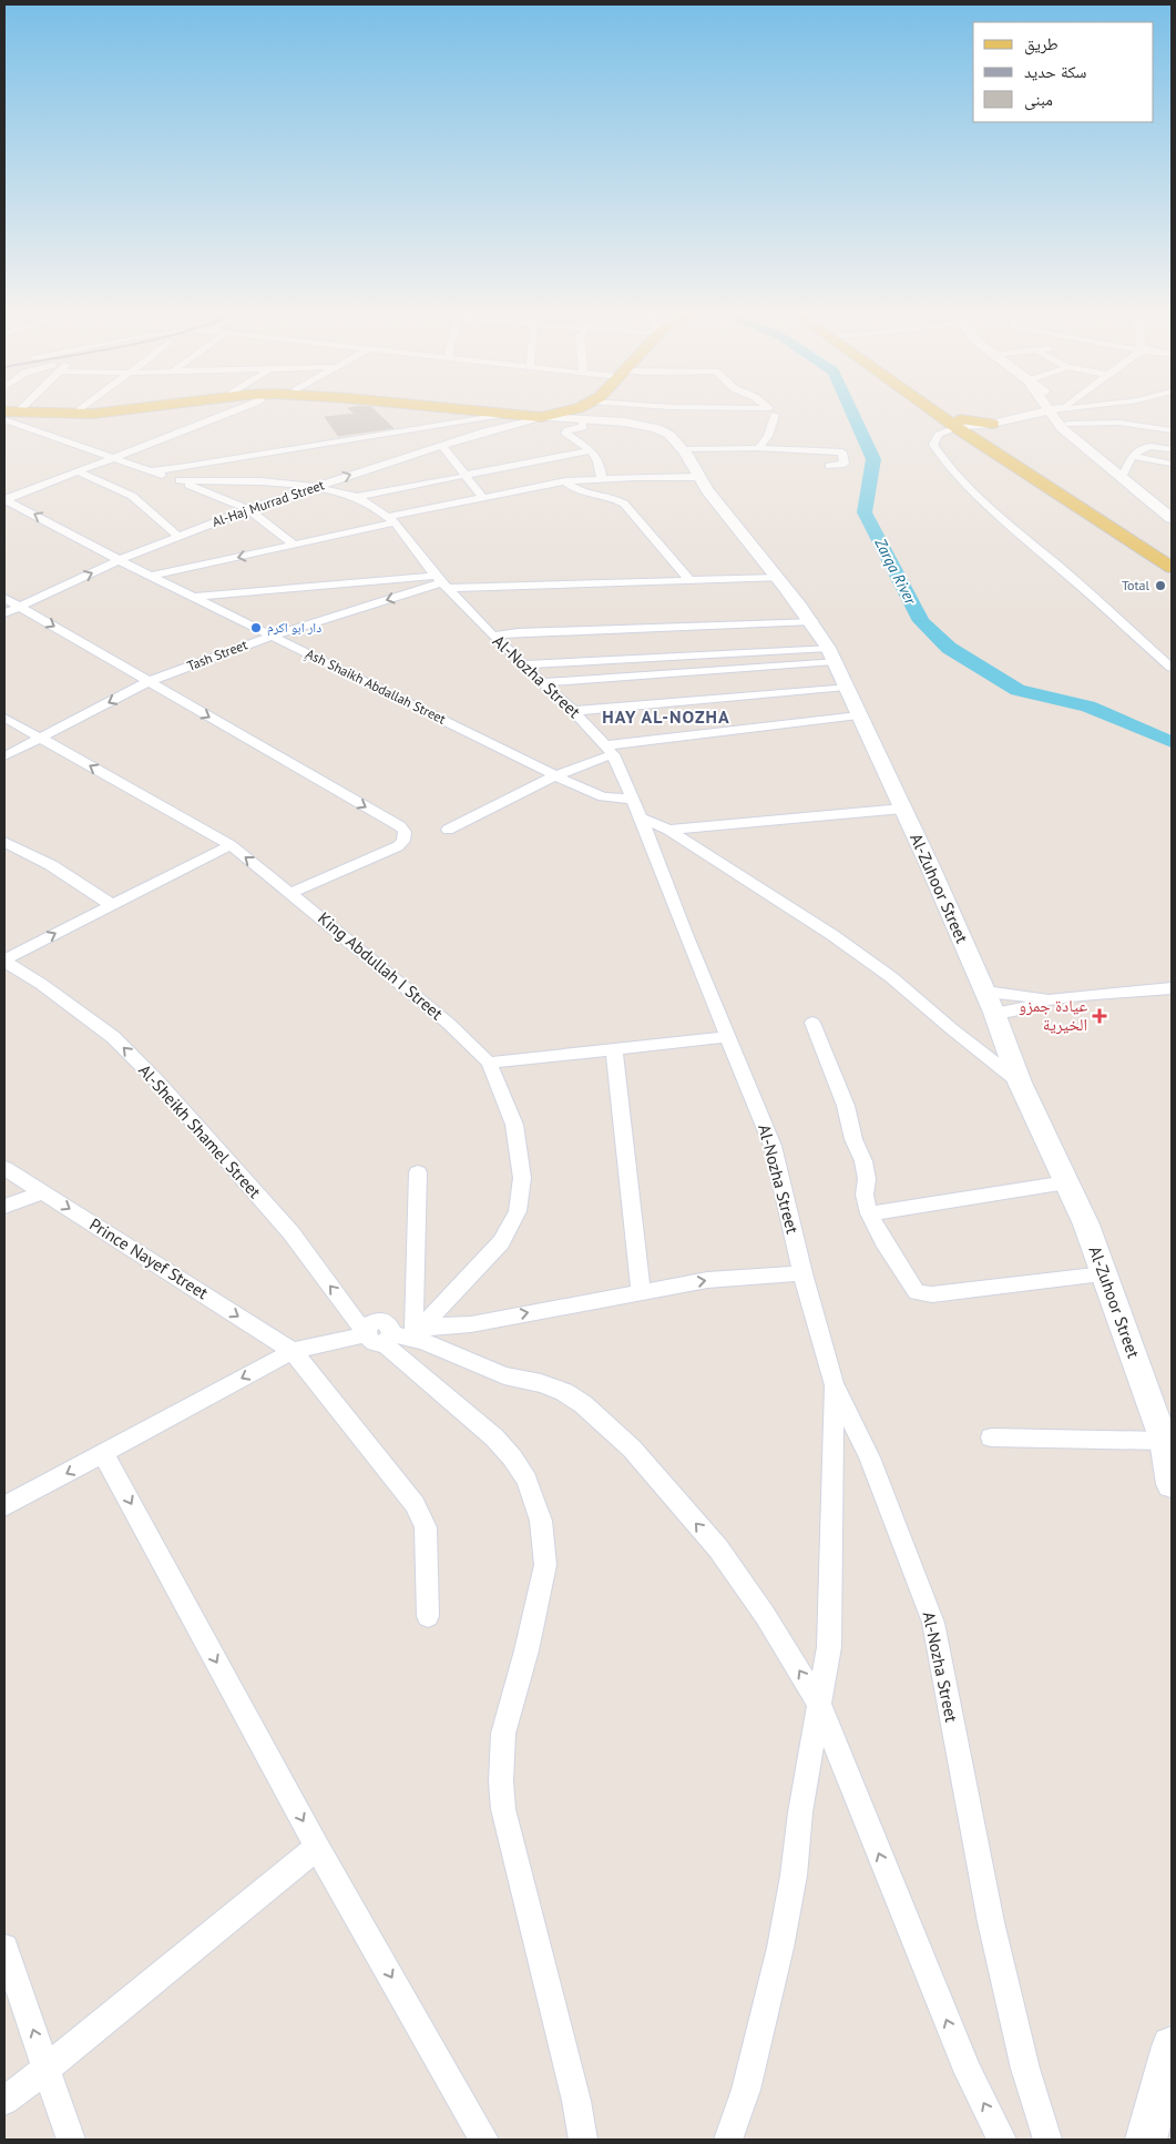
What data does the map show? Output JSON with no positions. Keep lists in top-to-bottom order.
{
  "streets": {
    "main road": ["Al-Zuhoor Street"],
    "street": [
      "Al-Haj Murrad Street",
      "Tash Street",
      "Al-Nozha Street",
      "ِِAsh Shaikh Abdallah Street",
      "King Abdullah I Street",
      "Al-Sheikh Shamel Street",
      "Prince Nayef Street"
    ]
  },
  "crossings": [
    ["Al-Haj Murrad Street", "Al-Nozha Street"],
    ["Al-Haj Murrad Street", "ِِAsh Shaikh Abdallah Street"],
    ["Al-Haj Murrad Street", "Al-Zuhoor Street"],
    ["Tash Street", "Al-Nozha Street"],
    ["Tash Street", "ِِAsh Shaikh Abdallah Street"],
    ["Tash Street", "King Abdullah I Street"],
    ["Al-Nozha Street", "ِِAsh Shaikh Abdallah Street"],
    ["King Abdullah I Street", "Al-Sheikh Shamel Street"]
  ],
  "one_way": ["Al-Sheikh Shamel Street", "Prince Nayef Street"],
  "districts": ["HAY AL-NOZHA"],
  "water": ["Zarqa River"],
  "places": {
    "other": ["Total", "دار ابو اكرم"],
    "health": ["عيادة جمزو الخيرية"]
  },
  "legend": ["طريق", "سكة حديد", "مبنى"]
}
